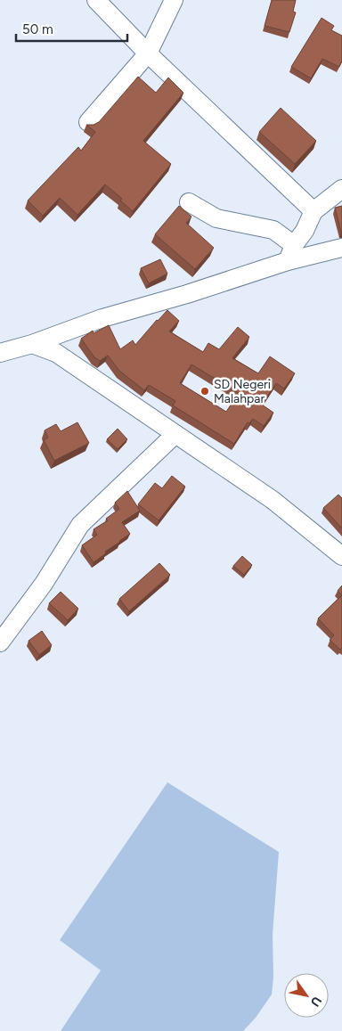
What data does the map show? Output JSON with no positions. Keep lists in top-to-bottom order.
{
  "places": ["SD Negeri Malahpar"],
  "scale_bar": "50 m",
  "north": "bottom right"
}
